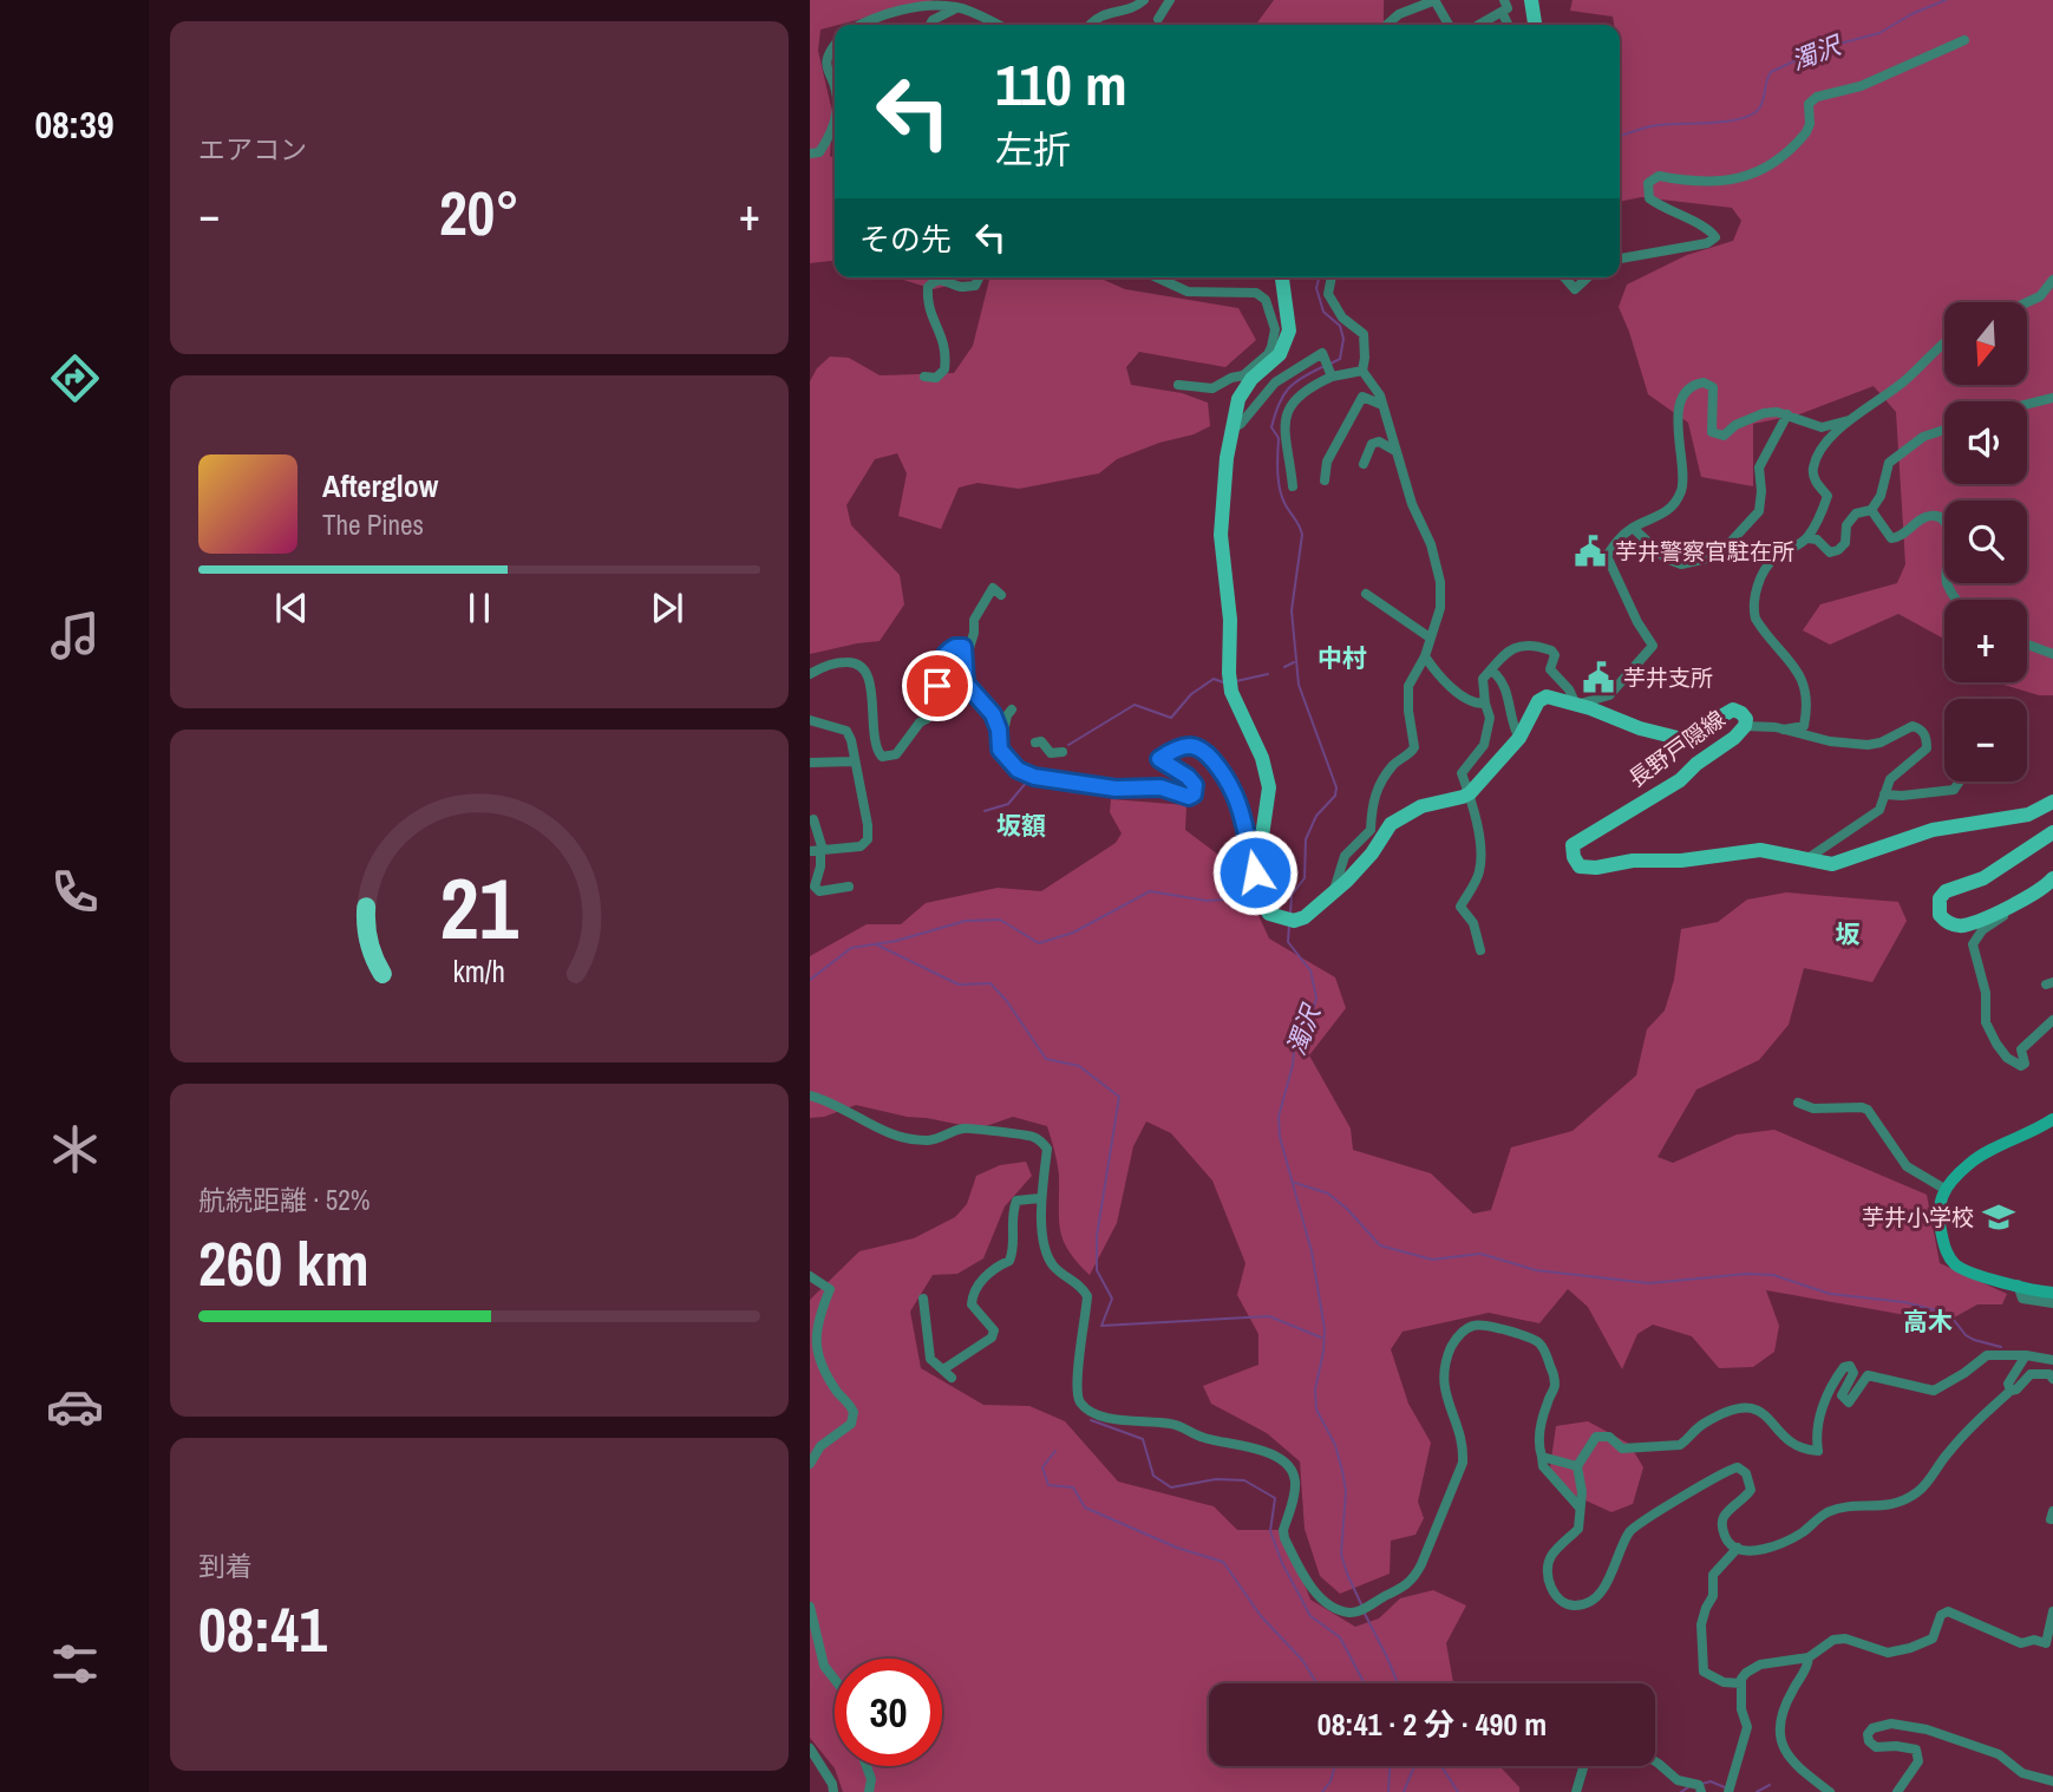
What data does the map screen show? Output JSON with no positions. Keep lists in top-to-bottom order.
{
  "streets": {
    "main road": ["長野戸隠線"]
  },
  "districts": [
    "中村",
    "坂額",
    "坂",
    "高木"
  ],
  "water": ["濁沢"],
  "places": {
    "public building": ["芋井警察官駐在所", "芋井支所"],
    "school or university": ["芋井小学校"]
  },
  "north": "bottom",
  "page": {
    "tabs": "08:39",
    "tile": [
      "エアコン",
      ["航続距離 · 52%", "260 km"],
      ["到着", "08:41"]
    ],
    "turn": ["110 m", "左折"],
    "heat": ["−", "20°", "+"],
    "then": "その先",
    "map_buttons": ["+", "−"],
    "song": ["Afterglow", "The Pines"],
    "limit": "30",
    "trip": "08:41 · 2 分 · 490 m",
    "gauge": ["21", "km/h"]
  }
}
